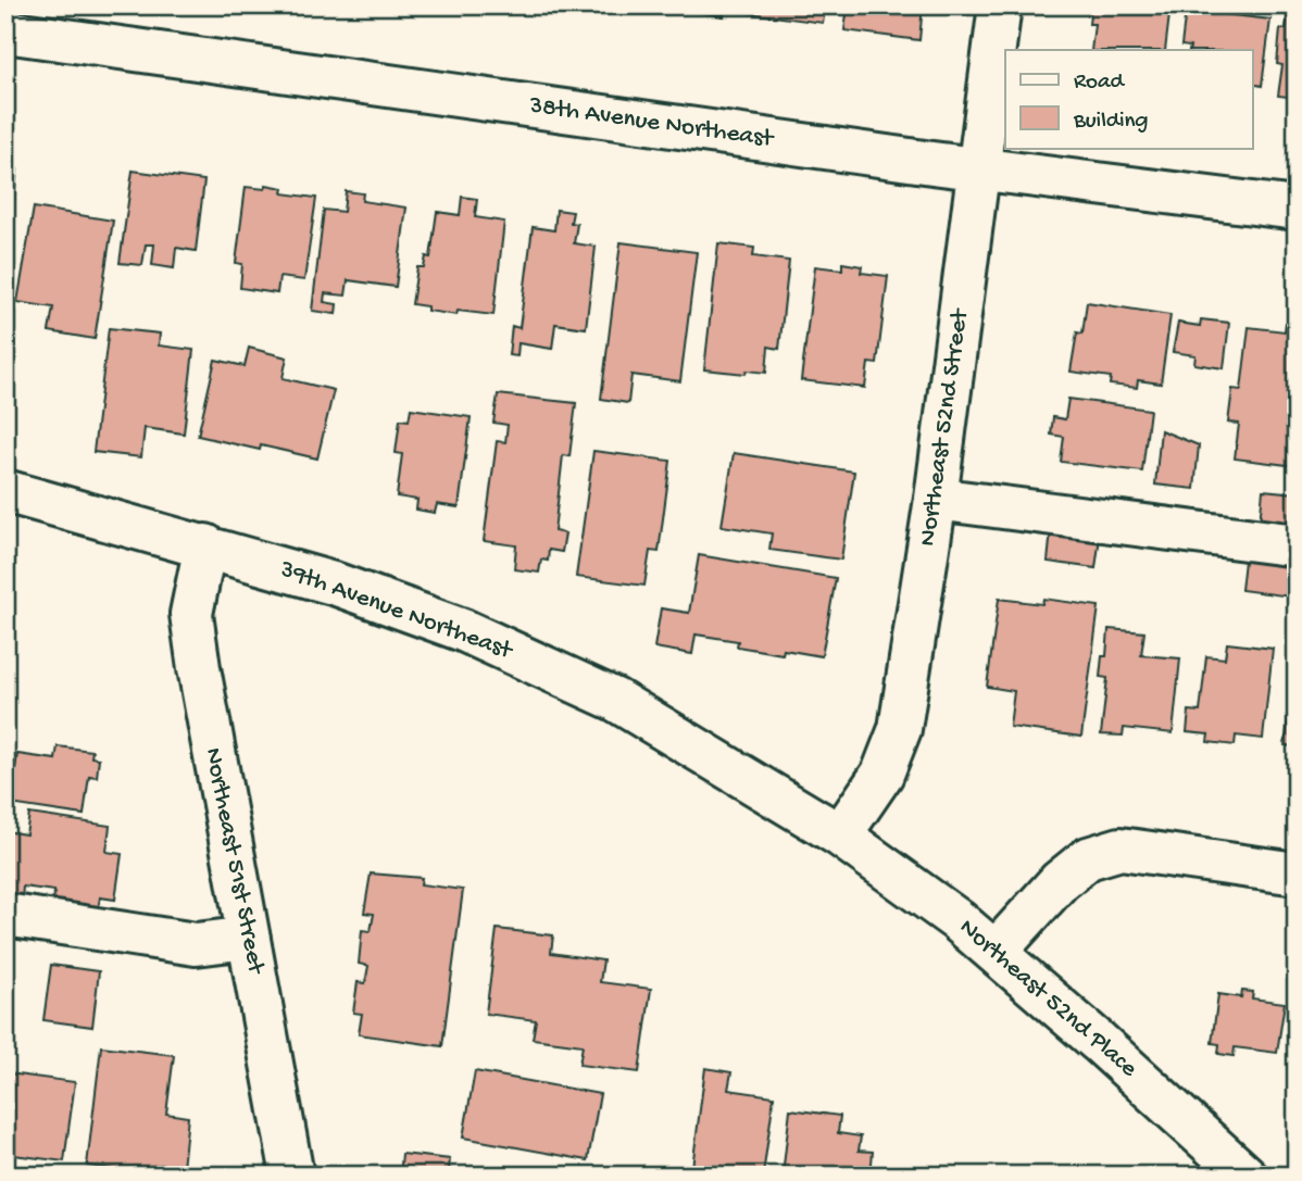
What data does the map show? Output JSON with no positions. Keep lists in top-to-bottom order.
{
  "streets": {
    "street": [
      "38th Avenue Northeast",
      "Northeast 52nd Street",
      "39th Avenue Northeast",
      "Northeast 51st Street",
      "Northeast 52nd Place"
    ]
  },
  "crossings": [
    ["38th Avenue Northeast", "Northeast 52nd Street"],
    ["Northeast 52nd Street", "39th Avenue Northeast"],
    ["Northeast 52nd Street", "Northeast 52nd Place"],
    ["39th Avenue Northeast", "Northeast 51st Street"],
    ["39th Avenue Northeast", "Northeast 52nd Place"]
  ],
  "legend": ["Road", "Building"]
}
